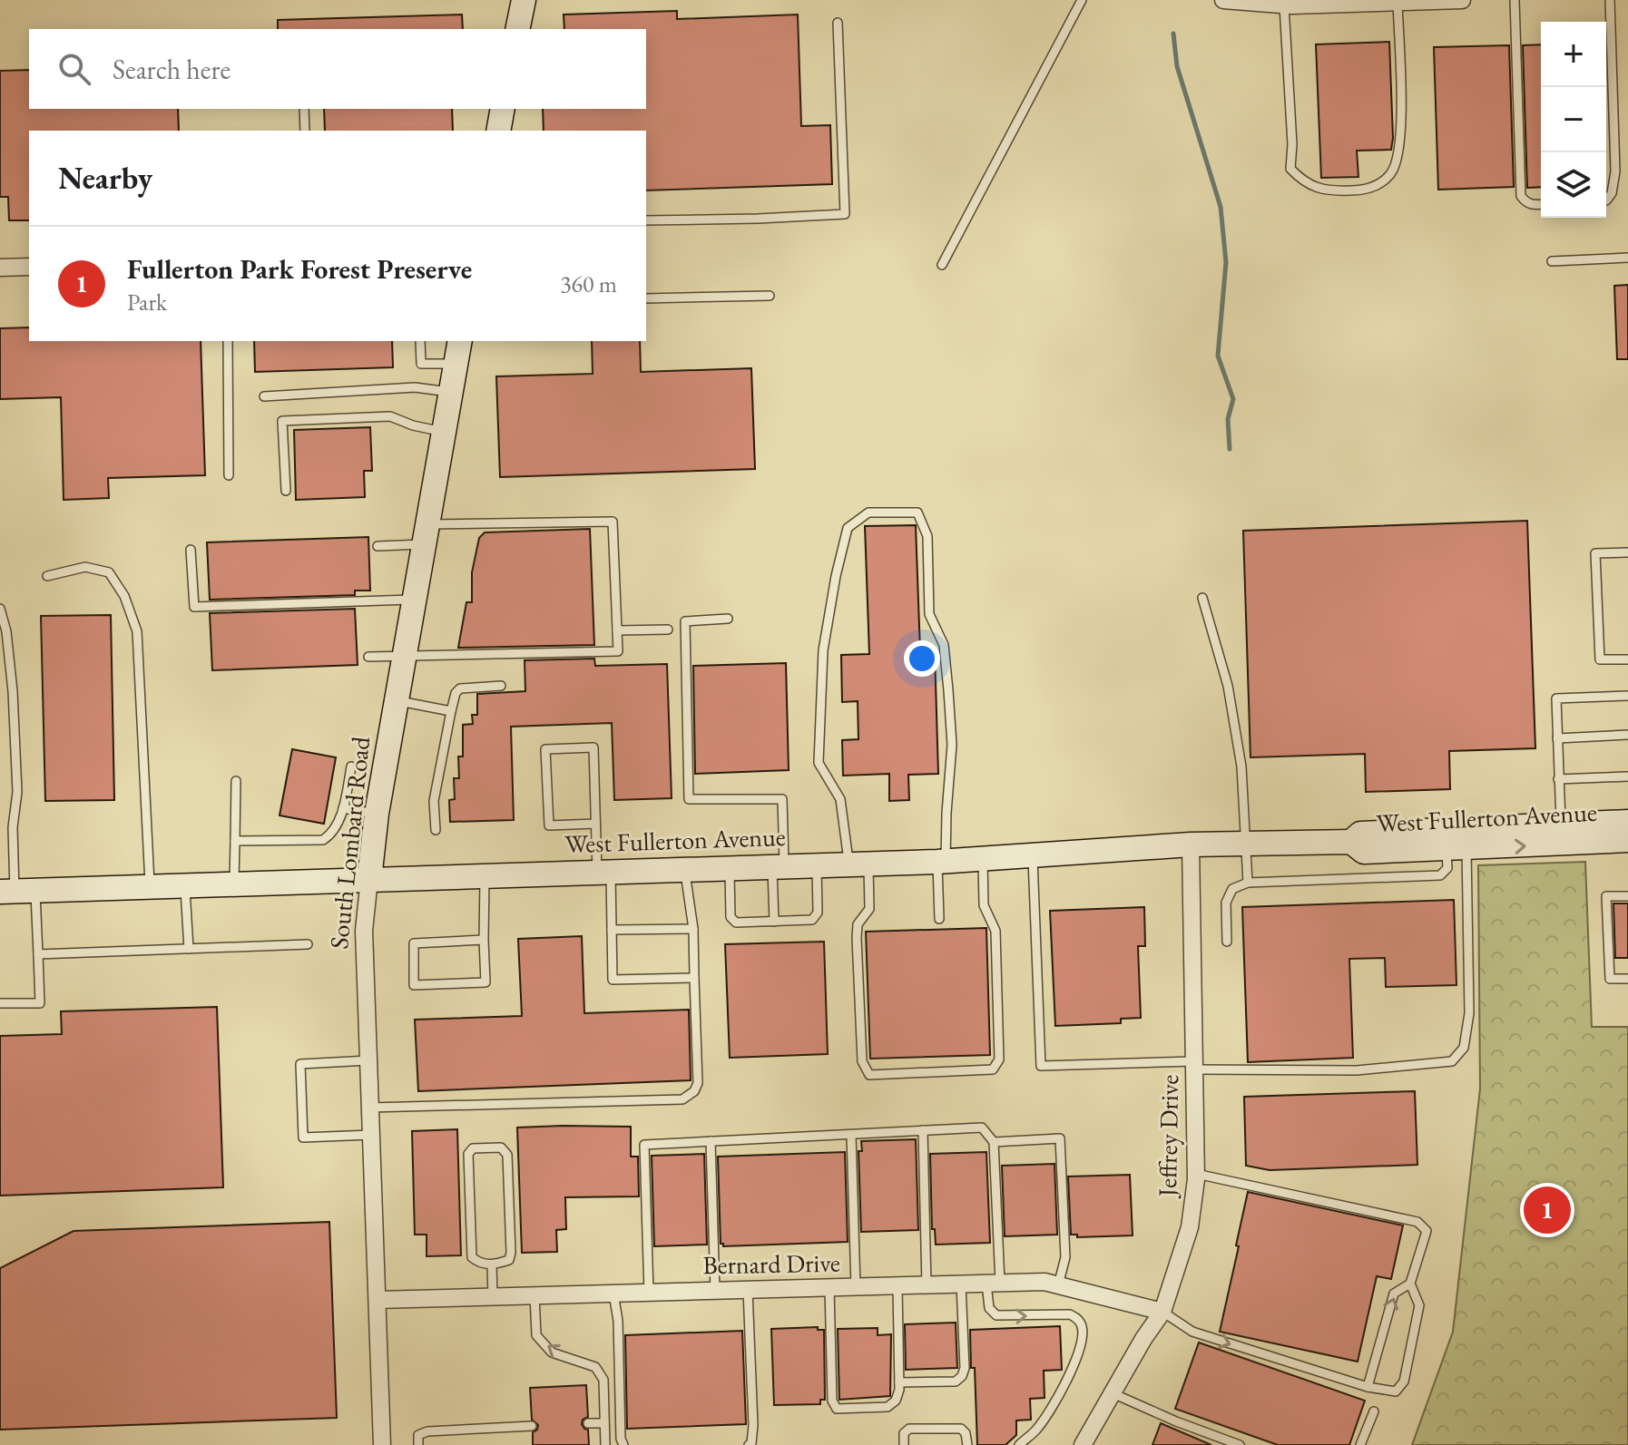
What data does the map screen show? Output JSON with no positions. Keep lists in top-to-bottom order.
{
  "streets": {
    "street": [
      "West Fullerton Avenue",
      "South Lombard Road",
      "Jeffrey Drive",
      "Bernard Drive"
    ]
  },
  "crossings": [
    ["West Fullerton Avenue", "South Lombard Road"],
    ["West Fullerton Avenue", "Jeffrey Drive"],
    ["South Lombard Road", "Bernard Drive"],
    ["Jeffrey Drive", "Bernard Drive"]
  ],
  "page": {
    "map_buttons": ["+", "−"],
    "search": "Search here",
    "heading": "Nearby",
    "list": [
      {
        "mark": "1",
        "name": "Fullerton Park Forest Preserve",
        "note": "Park",
        "value": "360 m"
      }
    ],
    "pins": "1"
  }
}
